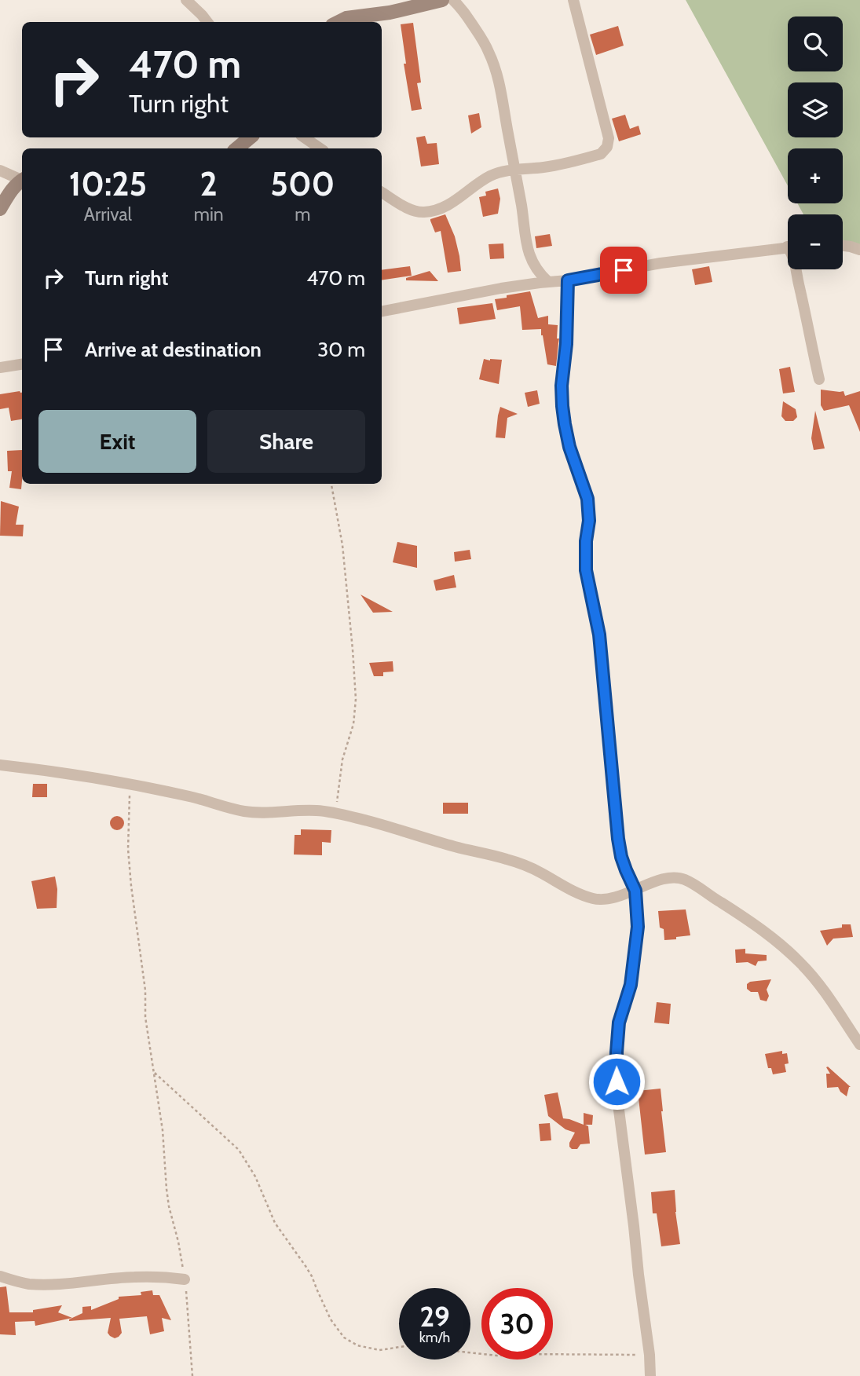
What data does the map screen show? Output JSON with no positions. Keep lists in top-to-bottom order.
{
  "page": {
    "map_buttons": ["+", "−"],
    "turn": ["470 m", "Turn right"],
    "eta": [
      "10:25",
      "Arrival",
      "2",
      "min",
      "500",
      "m"
    ],
    "list": [
      {
        "name": "Turn right",
        "value": "470 m"
      },
      {
        "name": "Arrive at destination",
        "value": "30 m"
      }
    ],
    "buttons": ["Exit", "Share"],
    "speed": "29 km/h",
    "limit": "30"
  }
}
